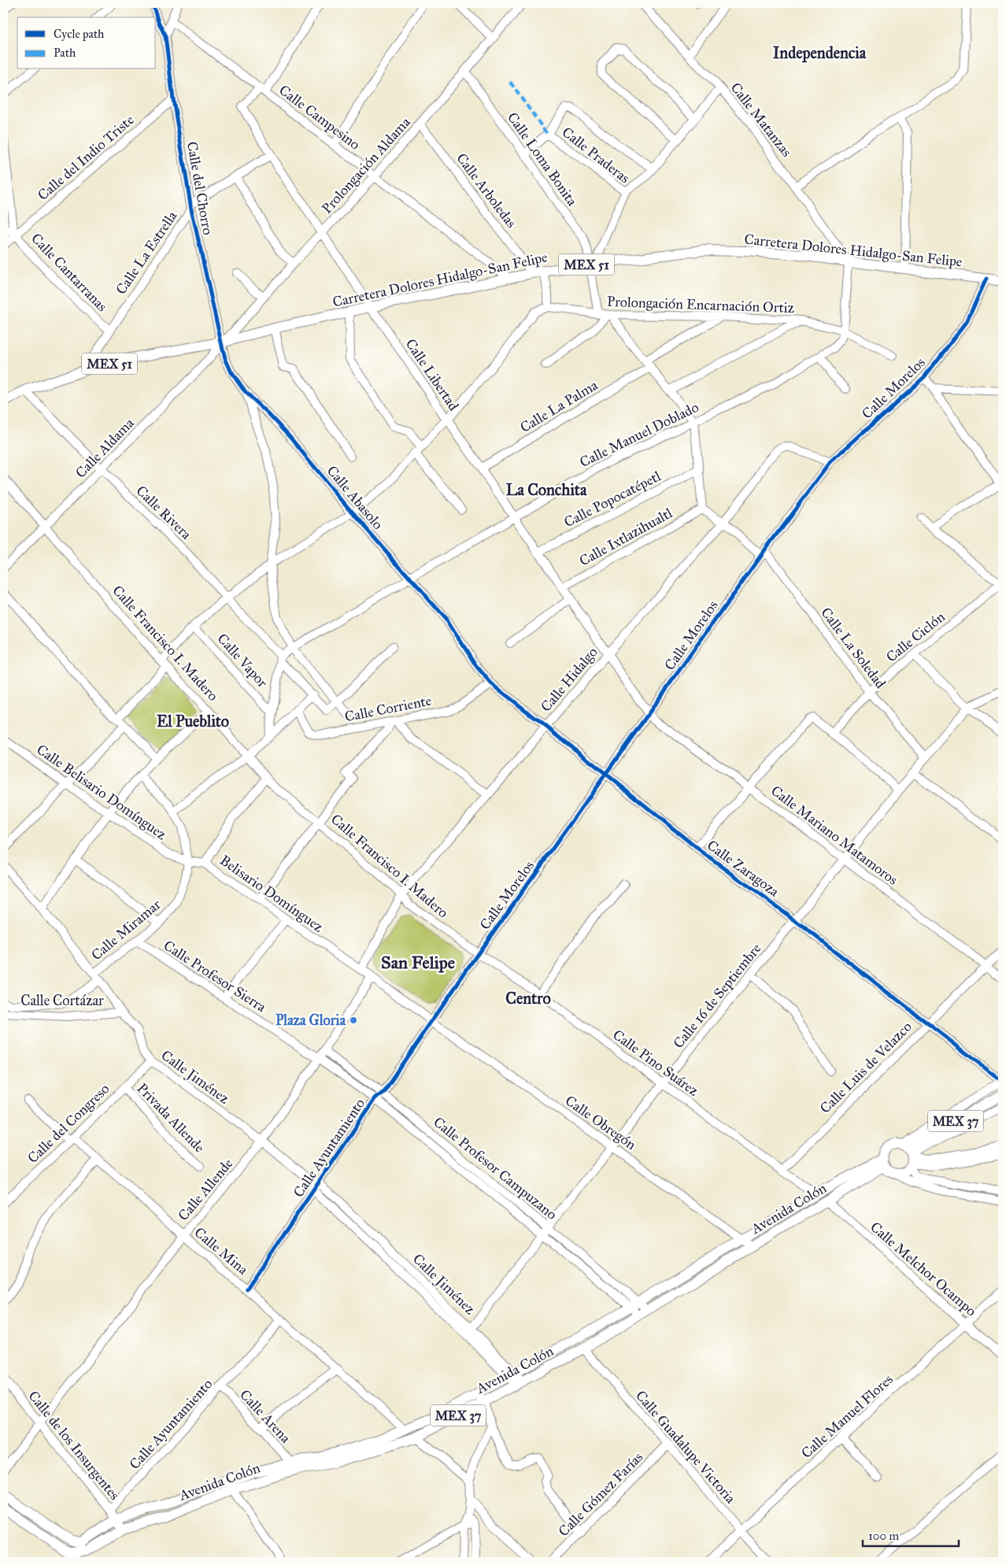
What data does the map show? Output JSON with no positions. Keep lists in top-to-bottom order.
{
  "streets": {
    "main road": [
      "Carretera Dolores Hidalgo-San Felipe",
      "MEX 51",
      "MEX 37",
      "Avenida Colón"
    ],
    "street": [
      "Calle Campesino",
      "Calle Matanzas",
      "Calle Praderas",
      "Calle del Indio Triste",
      "Calle Loma Bonita",
      "Prolongación Aldama",
      "Calle del Chorro",
      "Calle Arboledas",
      "Calle La Estrella",
      "Calle Cantarranas",
      "Prolongación Encarnación Ortiz",
      "Calle Libertad",
      "Calle Morelos",
      "Calle La Palma",
      "Calle Manuel Doblado",
      "Calle Aldama",
      "Calle Abasolo",
      "Calle Popocatépetl",
      "Calle Rivera",
      "Calle Ixtlazihualtl",
      "Calle Ciclón",
      "Calle Francisco I. Madero",
      "Calle La Soledad",
      "Calle Vapor",
      "Calle Hidalgo",
      "Calle Corriente",
      "Calle Belisario Domínguez",
      "Calle Mariano Matamoros",
      "Calle Zaragoza",
      "Belisario Domínguez",
      "Calle Miramar",
      "Calle Profesor Sierra",
      "Calle 16 de Septiembre",
      "Calle Cortázar",
      "Calle Pino Suárez",
      "Calle Luis de Velazco",
      "Calle Jiménez",
      "Privada Allende",
      "Calle Obregón",
      "Calle del Congreso",
      "Calle Ayuntamiento",
      "Calle Profesor Campuzano",
      "Calle Allende",
      "Calle Mina",
      "Calle Melchor Ocampo",
      "Calle Arena",
      "Calle Manuel Flores",
      "Calle de los Insurgentes",
      "Calle Guadalupe Victoria",
      "Calle Gómez Farías"
    ]
  },
  "crossings": [
    ["Calle Campesino", "Prolongación Aldama"],
    ["Calle Campesino", "Carretera Dolores Hidalgo-San Felipe"],
    ["Calle Campesino", "Calle Libertad"],
    ["Calle Matanzas", "Carretera Dolores Hidalgo-San Felipe"],
    ["Calle Matanzas", "Calle Manuel Doblado"],
    ["Calle Praderas", "Calle Loma Bonita"],
    ["Calle Praderas", "Carretera Dolores Hidalgo-San Felipe"],
    ["Calle del Indio Triste", "Calle del Chorro"],
    ["Calle del Indio Triste", "Calle Cantarranas"],
    ["Calle Loma Bonita", "Prolongación Aldama"],
    ["Calle Loma Bonita", "Carretera Dolores Hidalgo-San Felipe"],
    ["Calle Loma Bonita", "Prolongación Encarnación Ortiz"],
    ["Prolongación Aldama", "Calle del Chorro"],
    ["Prolongación Aldama", "Calle Arboledas"],
    ["Prolongación Aldama", "Carretera Dolores Hidalgo-San Felipe"],
    ["Prolongación Aldama", "Calle Libertad"],
    ["Prolongación Aldama", "Calle Aldama"],
    ["Prolongación Aldama", "Calle Abasolo"],
    ["Calle del Chorro", "Carretera Dolores Hidalgo-San Felipe"],
    ["Calle del Chorro", "Calle La Estrella"],
    ["Calle del Chorro", "Calle Aldama"],
    ["Calle del Chorro", "Calle Abasolo"],
    ["Calle Arboledas", "Carretera Dolores Hidalgo-San Felipe"],
    ["Carretera Dolores Hidalgo-San Felipe", "Calle La Estrella"],
    ["Carretera Dolores Hidalgo-San Felipe", "MEX 51"],
    ["Carretera Dolores Hidalgo-San Felipe", "Calle Libertad"],
    ["Carretera Dolores Hidalgo-San Felipe", "Calle Morelos"],
    ["Carretera Dolores Hidalgo-San Felipe", "Calle Manuel Doblado"],
    ["Carretera Dolores Hidalgo-San Felipe", "Calle Aldama"],
    ["Carretera Dolores Hidalgo-San Felipe", "Calle Abasolo"],
    ["Carretera Dolores Hidalgo-San Felipe", "Calle Rivera"],
    ["Calle La Estrella", "Calle Cantarranas"],
    ["Calle La Estrella", "Calle Libertad"],
    ["MEX 51", "Calle Morelos"],
    ["Prolongación Encarnación Ortiz", "Calle Manuel Doblado"],
    ["Calle Libertad", "Calle La Palma"],
    ["Calle Libertad", "Calle Manuel Doblado"],
    ["Calle Libertad", "Calle Popocatépetl"],
    ["Calle Libertad", "Calle Ixtlazihualtl"],
    ["Calle Libertad", "Calle Hidalgo"],
    ["Calle Libertad", "Calle Mariano Matamoros"],
    ["Calle Morelos", "Calle Francisco I. Madero"],
    ["Calle Morelos", "Calle La Soledad"],
    ["Calle Morelos", "Calle Hidalgo"],
    ["Calle Morelos", "Calle Mariano Matamoros"],
    ["Calle Morelos", "Calle Zaragoza"],
    ["Calle Morelos", "Calle Pino Suárez"],
    ["Calle Morelos", "Calle Obregón"],
    ["Calle Morelos", "Calle Ayuntamiento"],
    ["Calle Manuel Doblado", "Calle Abasolo"],
    ["Calle Manuel Doblado", "Calle Rivera"],
    ["Calle Aldama", "Calle Abasolo"],
    ["Calle Aldama", "Calle Rivera"],
    ["Calle Aldama", "Calle Francisco I. Madero"],
    ["Calle Abasolo", "Calle Zaragoza"],
    ["Calle Rivera", "Calle Corriente"],
    ["Calle Ixtlazihualtl", "Calle La Soledad"],
    ["Calle Ciclón", "Calle La Soledad"],
    ["Calle Francisco I. Madero", "Calle Hidalgo"],
    ["Calle Francisco I. Madero", "Belisario Domínguez"],
    ["Calle Francisco I. Madero", "Calle Pino Suárez"],
    ["Calle La Soledad", "Calle Hidalgo"],
    ["Calle La Soledad", "Calle 16 de Septiembre"],
    ["Calle Hidalgo", "Calle Mariano Matamoros"],
    ["Calle Hidalgo", "Calle Zaragoza"],
    ["Calle Hidalgo", "Belisario Domínguez"],
    ["Calle Corriente", "Calle Zaragoza"],
    ["Calle Belisario Domínguez", "Belisario Domínguez"],
    ["Calle Belisario Domínguez", "Calle Miramar"],
    ["Calle Mariano Matamoros", "Calle 16 de Septiembre"],
    ["Calle Mariano Matamoros", "Calle Luis de Velazco"],
    ["Calle Zaragoza", "Calle 16 de Septiembre"],
    ["Calle Zaragoza", "Calle Luis de Velazco"],
    ["Belisario Domínguez", "Calle Allende"],
    ["Calle Miramar", "Calle Profesor Sierra"],
    ["Calle Miramar", "Calle Cortázar"],
    ["Calle Miramar", "Calle Jiménez"],
    ["Calle Profesor Sierra", "Calle Profesor Campuzano"],
    ["Calle Profesor Sierra", "Calle Allende"],
    ["Calle 16 de Septiembre", "Calle Pino Suárez"],
    ["Calle 16 de Septiembre", "Calle Jiménez"],
    ["Calle 16 de Septiembre", "Calle Obregón"],
    ["Calle 16 de Septiembre", "Calle Profesor Campuzano"],
    ["Calle Cortázar", "Calle Jiménez"],
    ["Calle Pino Suárez", "Calle Luis de Velazco"],
    ["Calle Pino Suárez", "Avenida Colón"],
    ["Calle Jiménez", "Calle del Congreso"],
    ["Calle Jiménez", "Calle Ayuntamiento"],
    ["Calle Jiménez", "Calle Allende"],
    ["Calle Jiménez", "Avenida Colón"],
    ["Privada Allende", "Calle del Congreso"],
    ["MEX 37", "Avenida Colón"],
    ["Calle Obregón", "Calle Ayuntamiento"],
    ["Calle Obregón", "Avenida Colón"],
    ["Calle del Congreso", "Calle Mina"],
    ["Calle Ayuntamiento", "Calle Profesor Campuzano"],
    ["Calle Ayuntamiento", "Calle Mina"],
    ["Calle Ayuntamiento", "Calle Arena"],
    ["Calle Ayuntamiento", "Calle de los Insurgentes"],
    ["Calle Profesor Campuzano", "Calle Allende"],
    ["Calle Profesor Campuzano", "Avenida Colón"],
    ["Calle Allende", "Calle Mina"],
    ["Calle Allende", "Calle de los Insurgentes"],
    ["Avenida Colón", "Calle Mina"],
    ["Avenida Colón", "Calle Melchor Ocampo"],
    ["Avenida Colón", "Calle Arena"],
    ["Avenida Colón", "Calle de los Insurgentes"],
    ["Avenida Colón", "Calle Guadalupe Victoria"],
    ["Calle Melchor Ocampo", "Calle Manuel Flores"],
    ["Calle Manuel Flores", "Calle Guadalupe Victoria"],
    ["Calle Guadalupe Victoria", "Calle Gómez Farías"]
  ],
  "districts": [
    "Independencia",
    "La Conchita",
    "El Pueblito",
    "San Felipe",
    "Centro"
  ],
  "places": ["Plaza Gloria"],
  "legend": ["Cycle path", "Path"],
  "scale_bar": "100 m"
}
